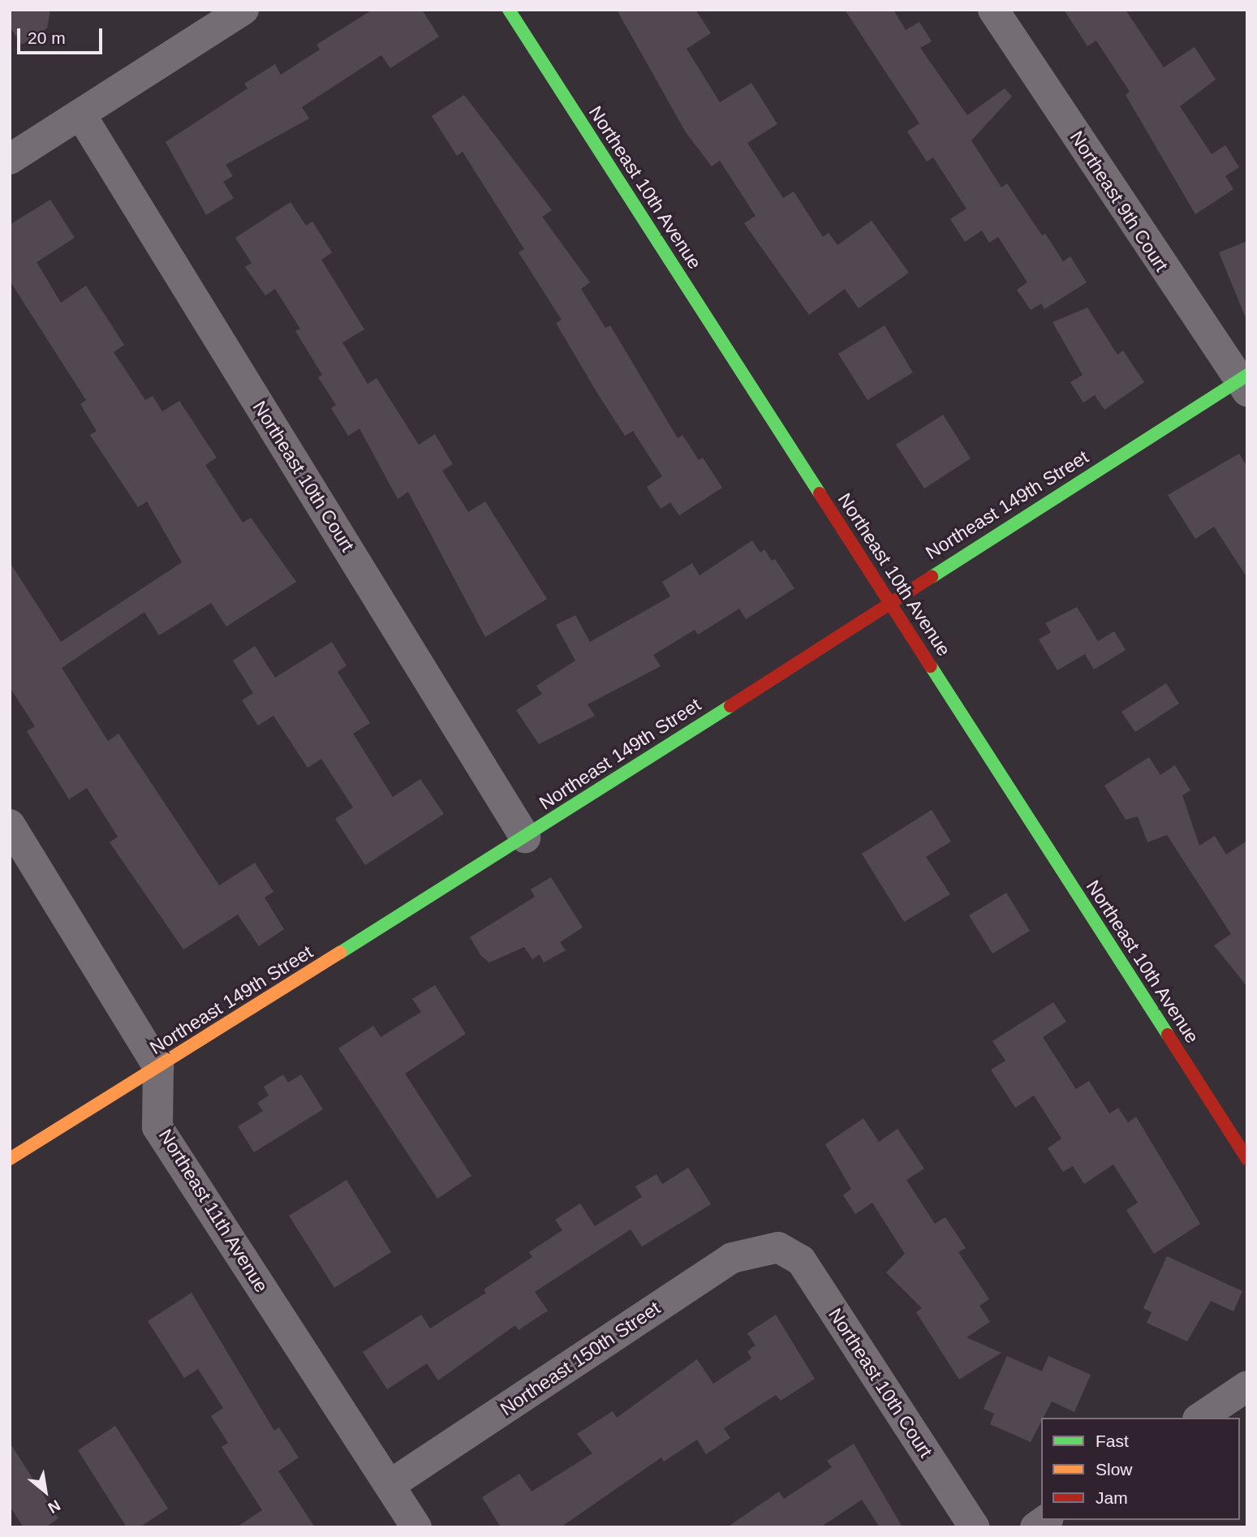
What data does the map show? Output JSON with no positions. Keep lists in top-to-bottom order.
{
  "streets": {
    "street": [
      "Northeast 10th Avenue",
      "Northeast 9th Court",
      "Northeast 10th Court",
      "Northeast 149th Street",
      "Northeast 11th Avenue",
      "Northeast 150th Street"
    ]
  },
  "crossings": [
    ["Northeast 10th Avenue", "Northeast 149th Street"],
    ["Northeast 9th Court", "Northeast 149th Street"],
    ["Northeast 10th Court", "Northeast 149th Street"],
    ["Northeast 10th Court", "Northeast 150th Street"],
    ["Northeast 149th Street", "Northeast 11th Avenue"],
    ["Northeast 11th Avenue", "Northeast 150th Street"]
  ],
  "legend": ["Fast", "Slow", "Jam"],
  "scale_bar": "20 m",
  "north": "bottom right"
}
